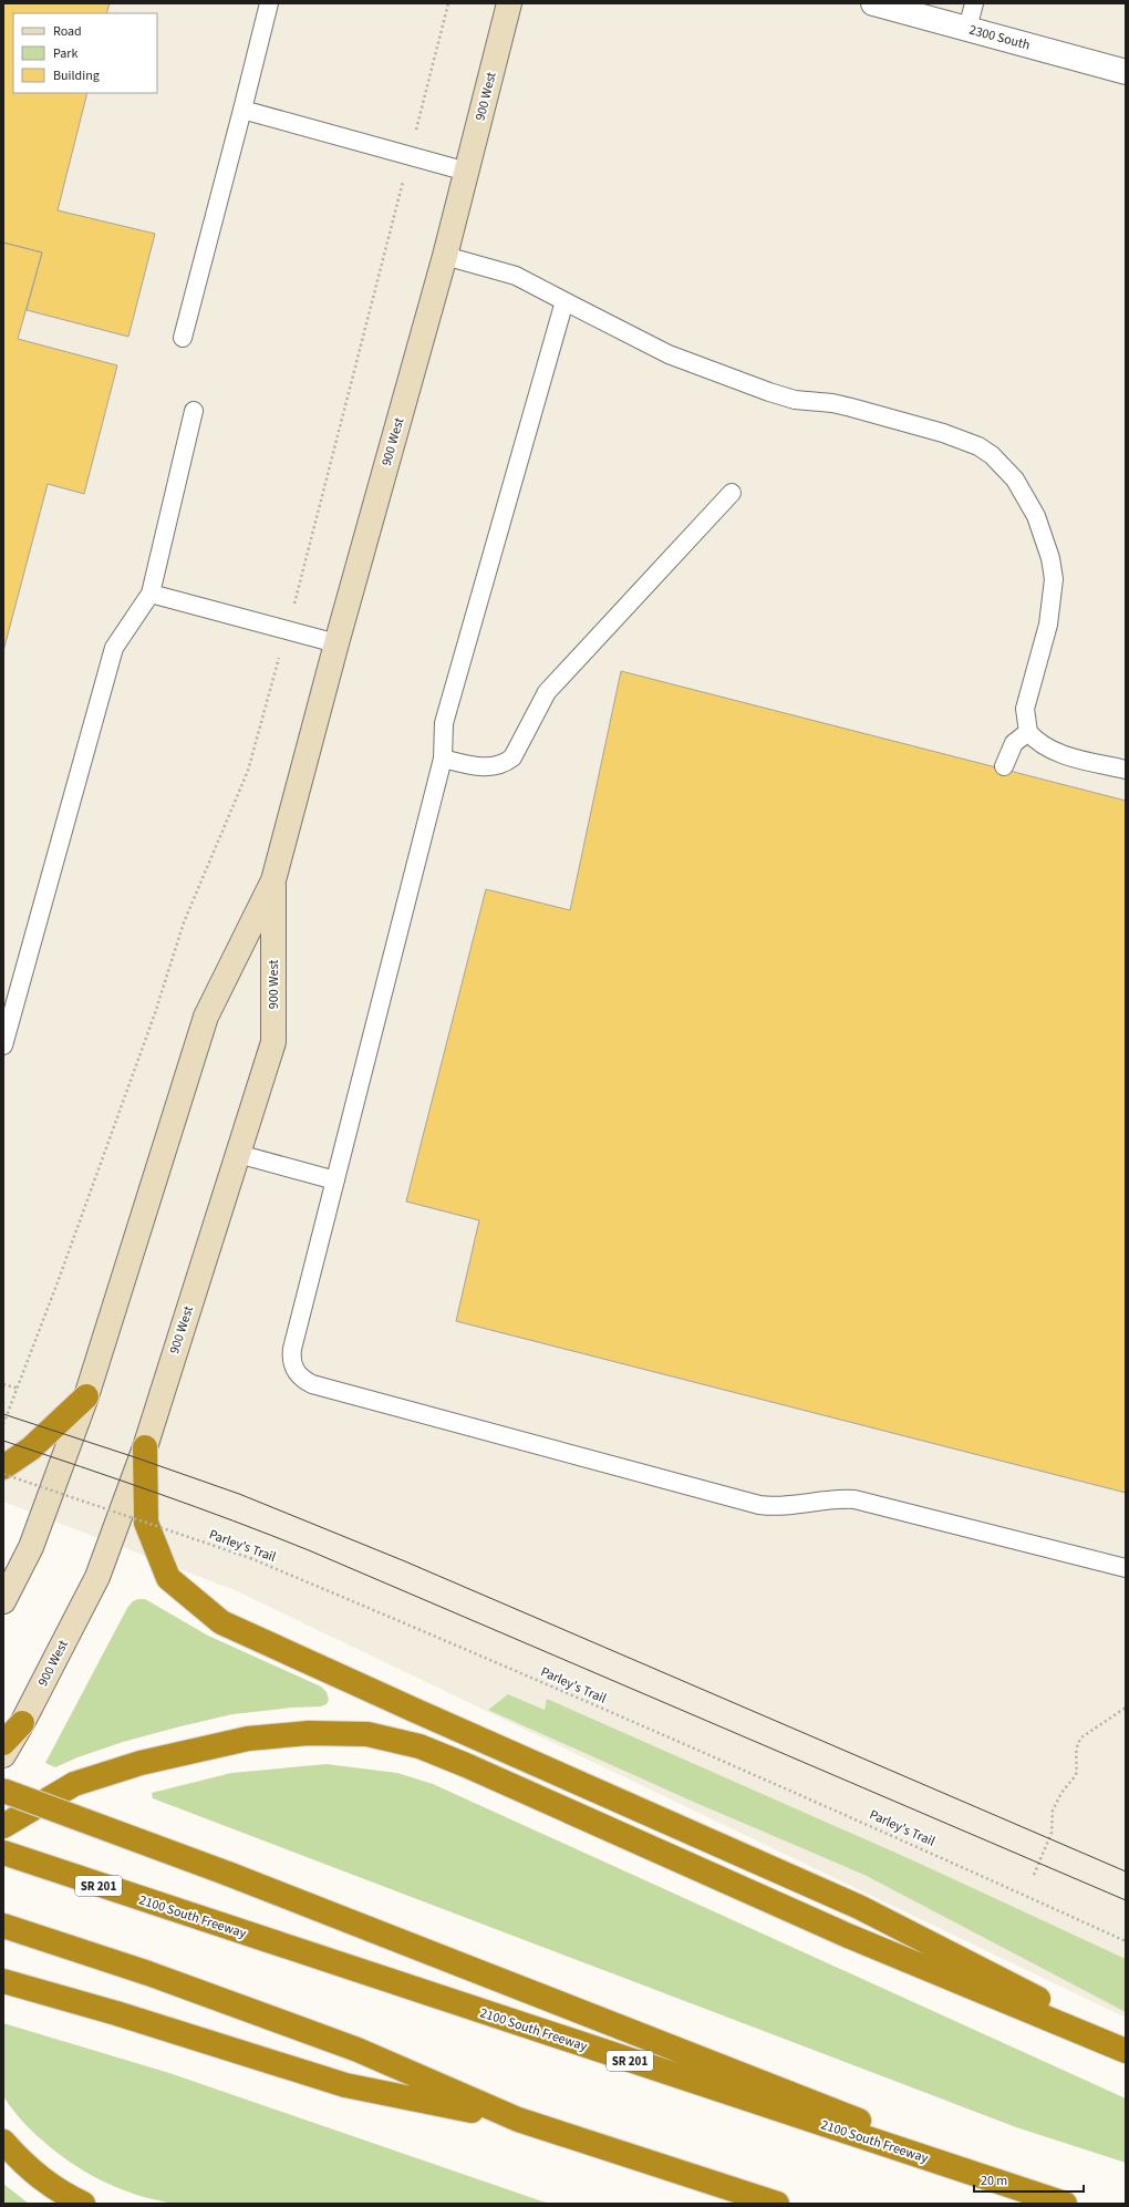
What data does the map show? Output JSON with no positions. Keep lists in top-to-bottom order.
{
  "streets": {
    "highway": ["SR 201", "2100 South Freeway"],
    "main road": ["900 West"],
    "street": ["2300 South"],
    "path": ["Parley's Trail"]
  },
  "legend": ["Road", "Park", "Building"],
  "scale_bar": "20 m"
}
